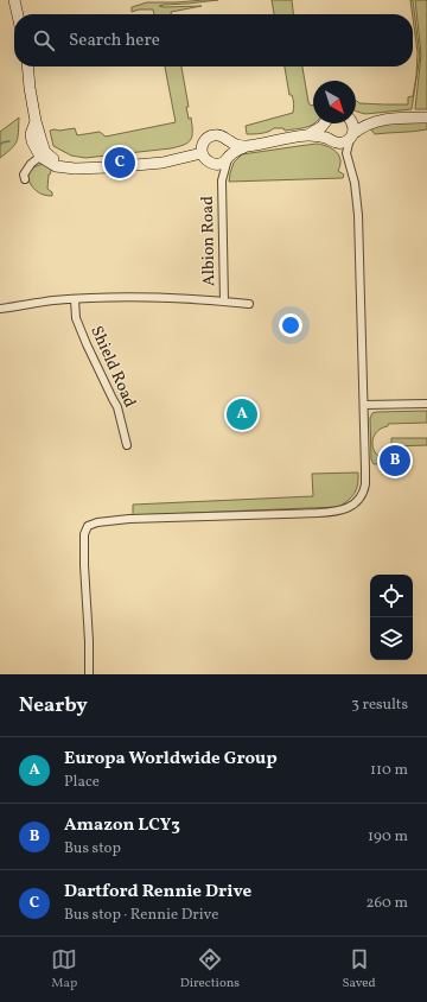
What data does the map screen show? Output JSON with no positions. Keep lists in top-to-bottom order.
{
  "streets": {
    "street": ["Albion Road", "Shield Road"]
  },
  "north": "bottom right",
  "page": {
    "search": "Search here",
    "pins": ["C", "A", "B"],
    "heading": ["Nearby", "3 results"],
    "list": [
      {
        "mark": "A",
        "name": "Europa Worldwide Group",
        "note": "Place",
        "value": "110 m"
      },
      {
        "mark": "B",
        "name": "Amazon LCY3",
        "note": "Bus stop",
        "value": "190 m"
      },
      {
        "mark": "C",
        "name": "Dartford Rennie Drive",
        "note": "Bus stop · Rennie Drive",
        "value": "260 m"
      }
    ],
    "nav": ["Map", "Directions", "Saved"]
  }
}
